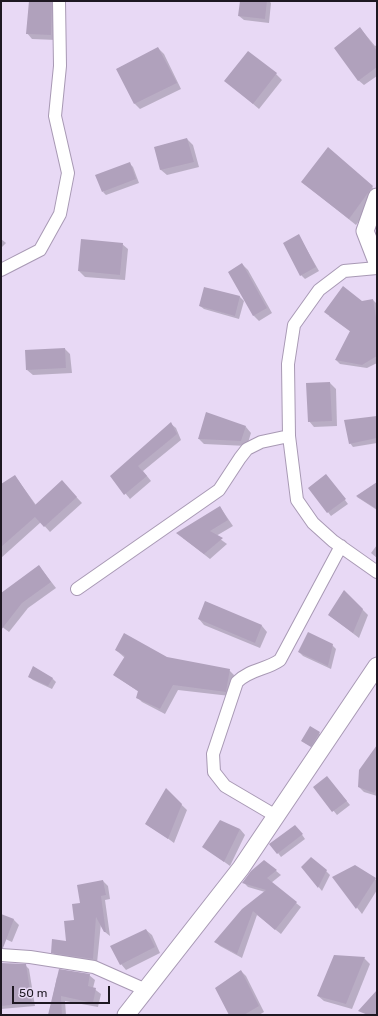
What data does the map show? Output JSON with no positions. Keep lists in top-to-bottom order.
{
  "scale_bar": "50 m"
}
